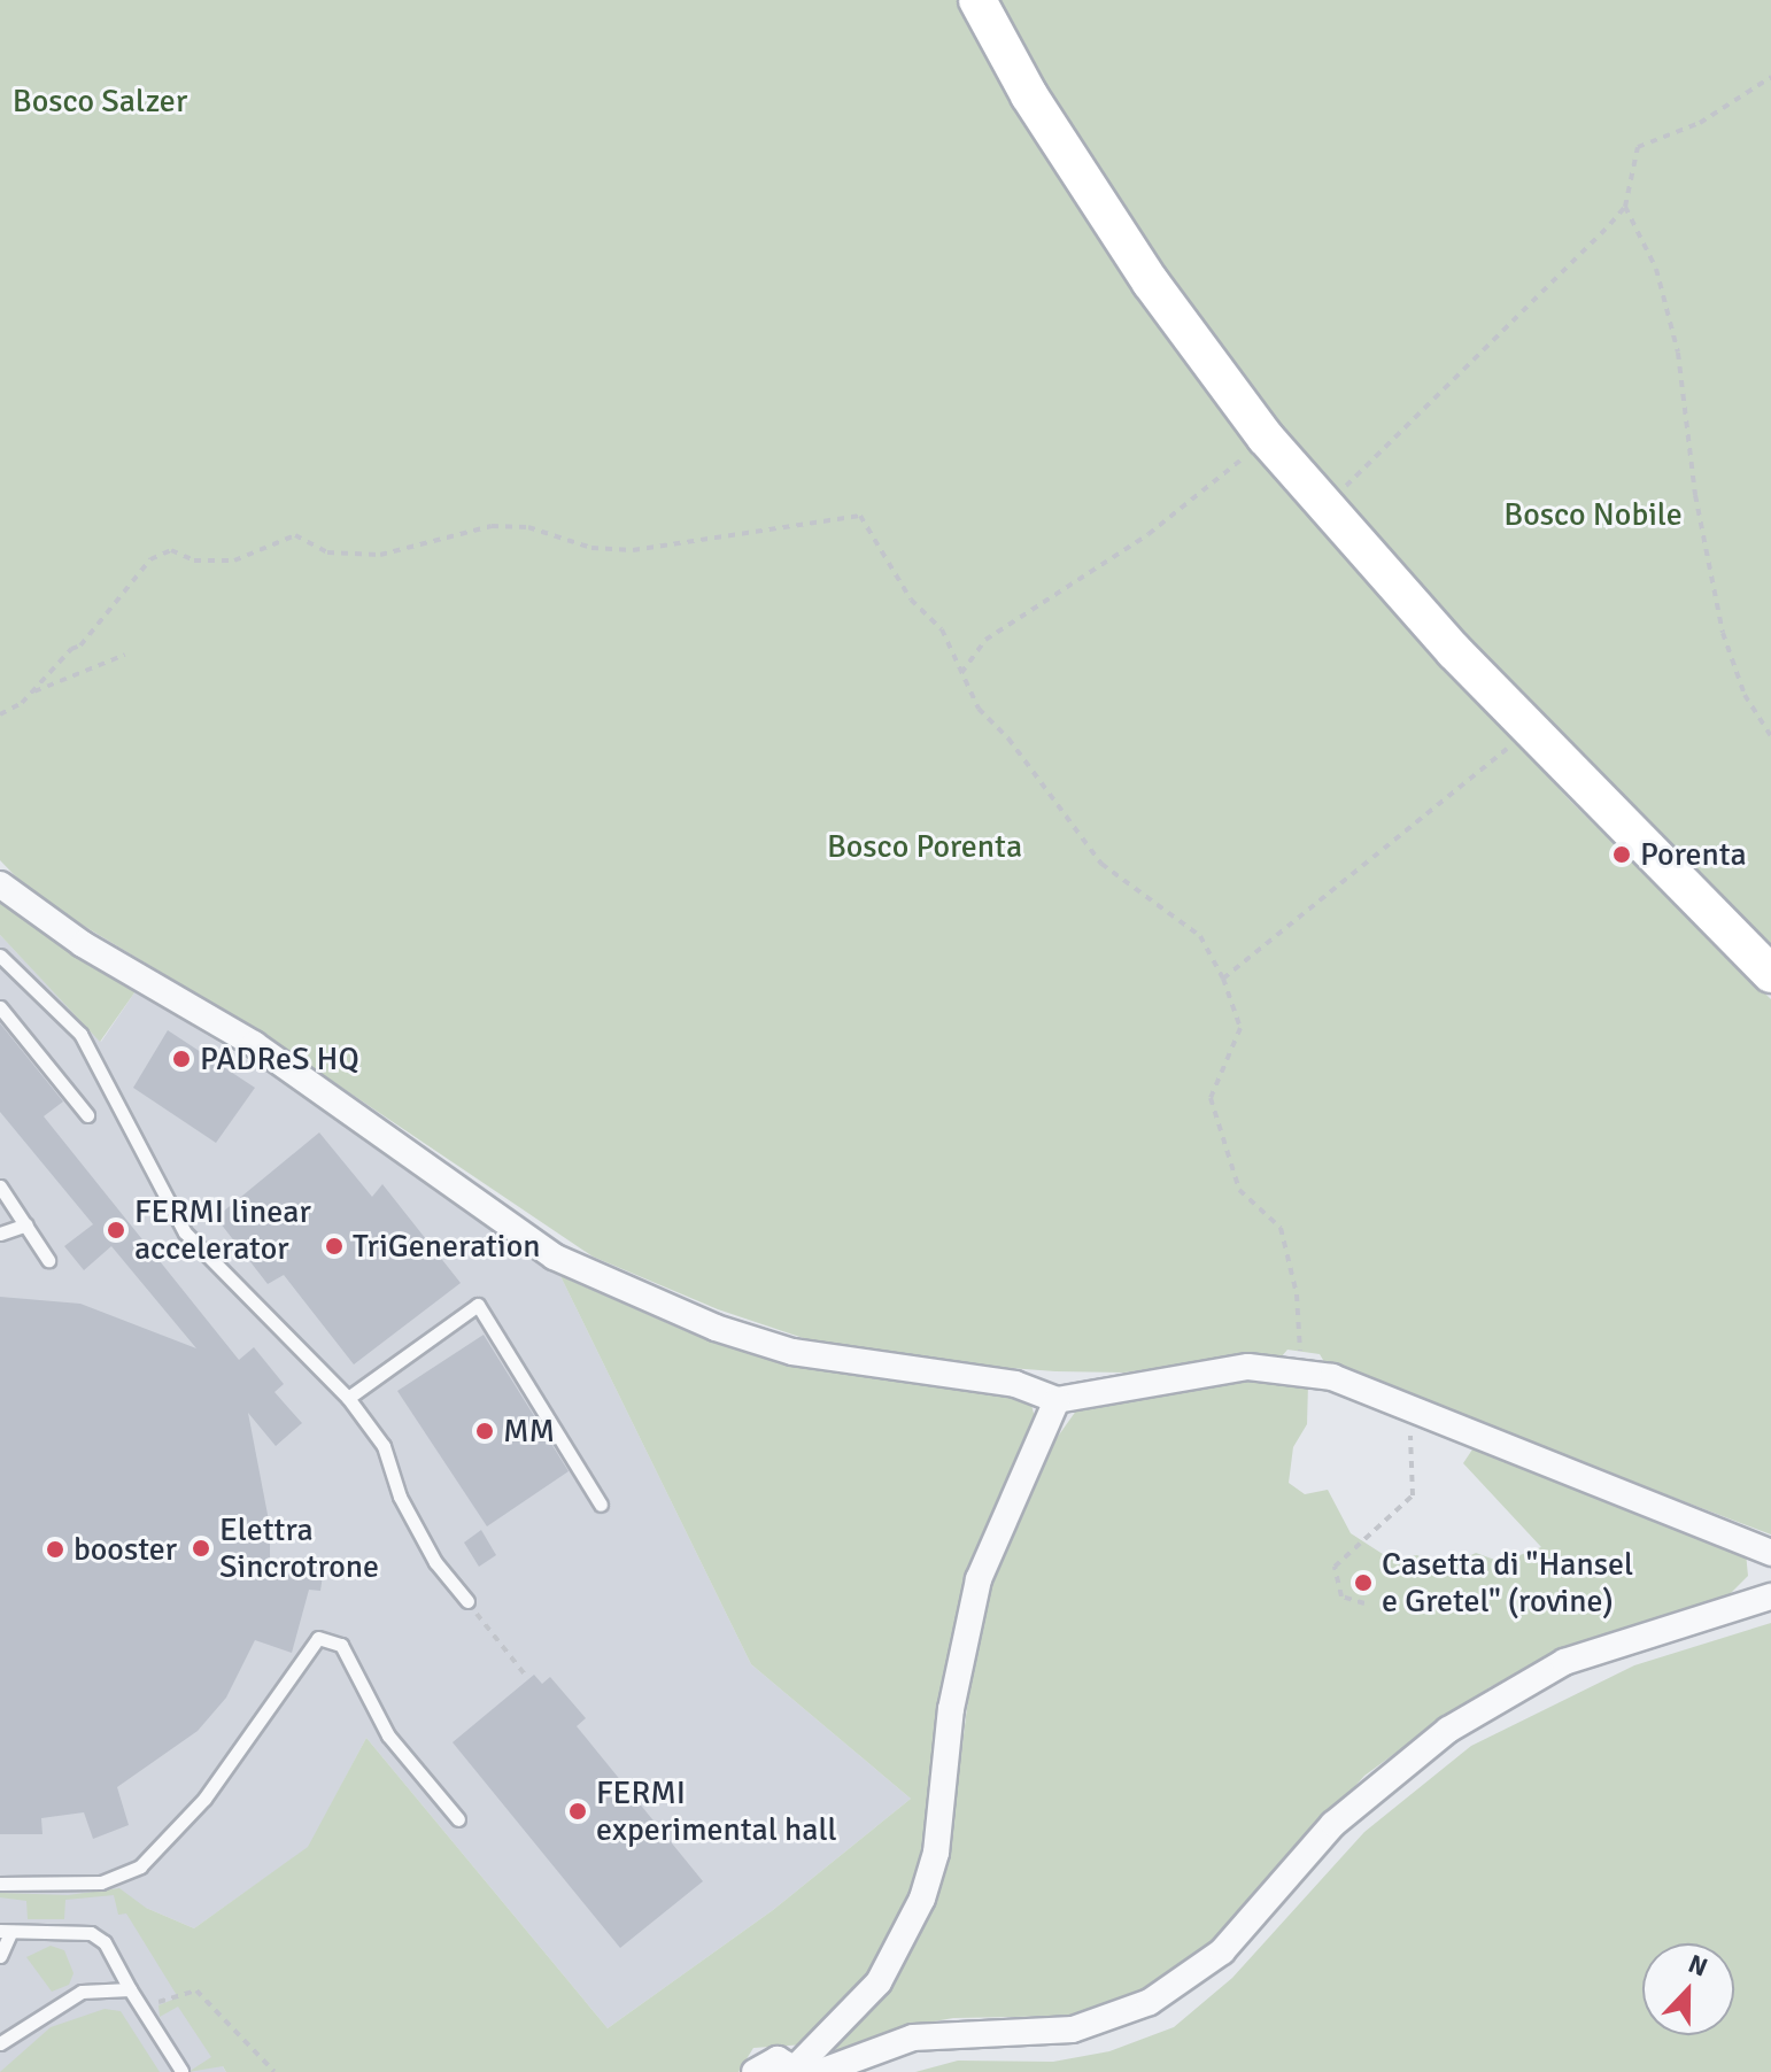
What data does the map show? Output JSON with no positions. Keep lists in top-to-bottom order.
{
  "parks": ["Bosco Salzer", "Bosco Nobile", "Bosco Porenta"],
  "places": [
    "Porenta",
    "PADReS HQ",
    "FERMI linear accelerator",
    "TriGeneration",
    "MM",
    "Elettra Sincrotrone",
    "booster",
    "Casetta di \"Hansel e Gretel\" (rovine)",
    "FERMI experimental hall"
  ],
  "north": "top"
}
